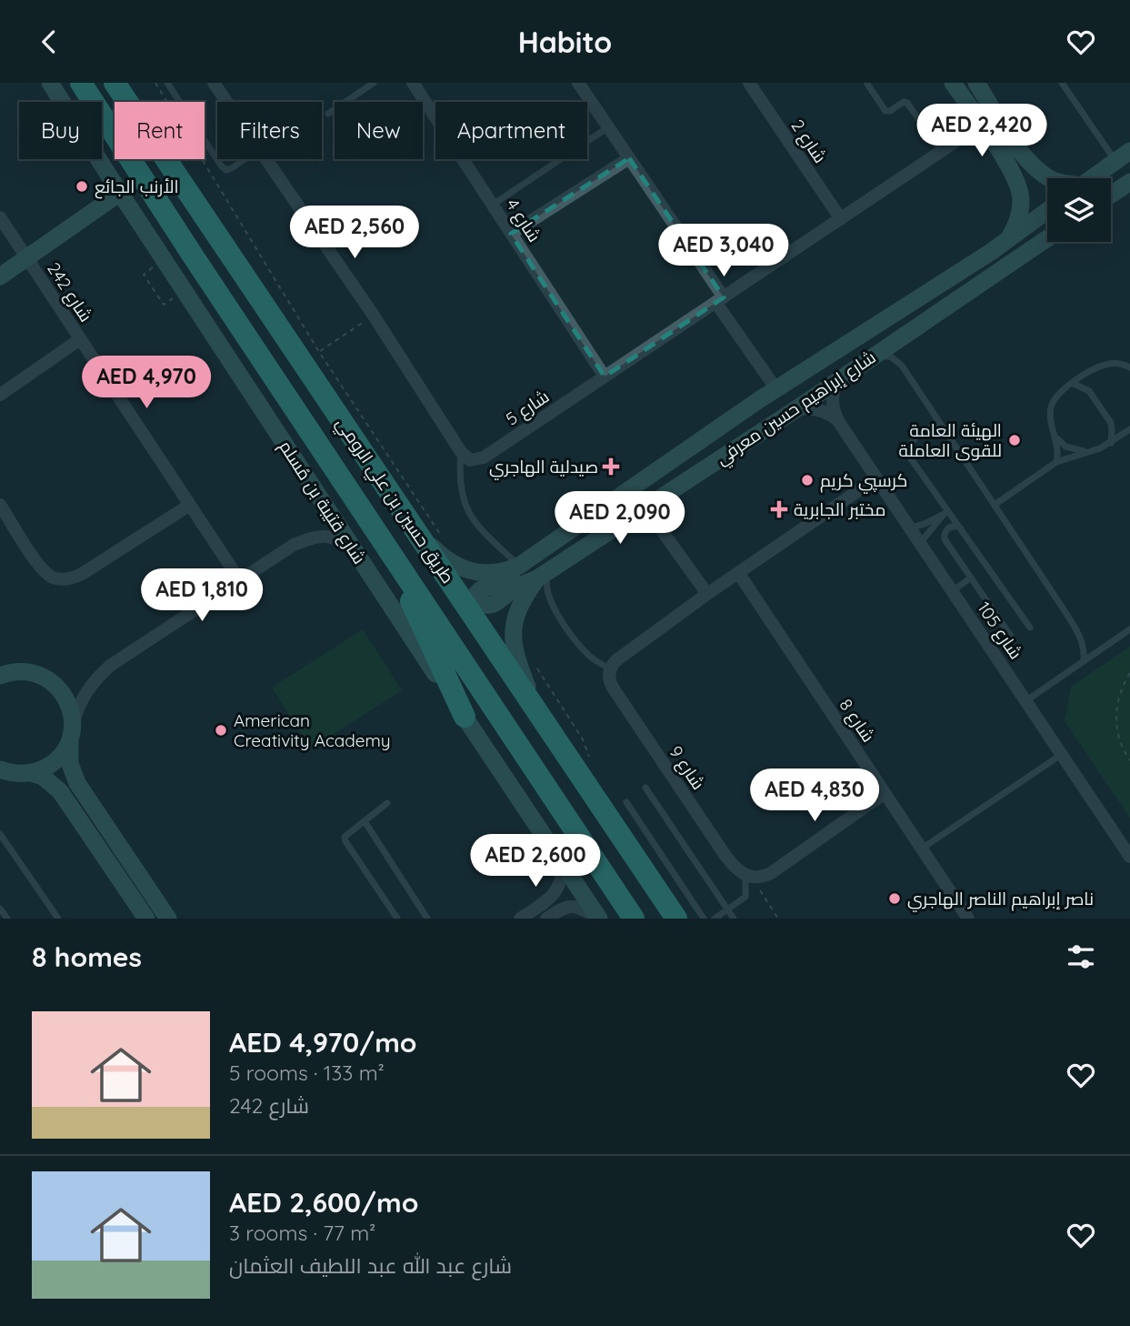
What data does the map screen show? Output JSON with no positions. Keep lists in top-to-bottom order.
{
  "streets": {
    "highway": ["طريق حسين بن علي الرومي"],
    "street": [
      "شارع 2",
      "شارع 4",
      "شارع 242",
      "شارع 5",
      "شارع إبراهيم حسين معرفي",
      "شارع قتيبة بن مُسلم",
      "شارع 105",
      "شارع 8",
      "شارع 9"
    ]
  },
  "crossings": [
    ["شارع 2", "شارع 5"],
    ["شارع 4", "شارع 5"],
    ["شارع إبراهيم حسين معرفي", "طريق حسين بن علي الرومي"],
    ["شارع إبراهيم حسين معرفي", "شارع 105"]
  ],
  "places": {
    "other": [
      "الأرنب الجائع",
      "الهيئة العامة للقوى العاملة",
      "كرسپي كريم",
      "American Creativity Academy",
      "ناصر إبراهيم الناصر الهاجري"
    ],
    "health": ["صيدلية الهاجري", "مختبر الجابرية"]
  },
  "page": {
    "header": "Habito",
    "chip": [
      "Buy",
      "Rent",
      "Filters",
      "New",
      "Apartment"
    ],
    "price": [
      "AED 2,420",
      "AED 2,560",
      "AED 3,040",
      "AED 4,970",
      "AED 2,090",
      "AED 1,810",
      "AED 4,830",
      "AED 2,600"
    ],
    "heading": "8 homes",
    "list": [
      {
        "name": "AED 4,970/mo",
        "note": "5 rooms · 133 m² · شارع 242"
      },
      {
        "name": "AED 2,600/mo",
        "note": "3 rooms · 77 m² · شارع عبد الله عبد اللطيف العثمان"
      }
    ]
  }
}
